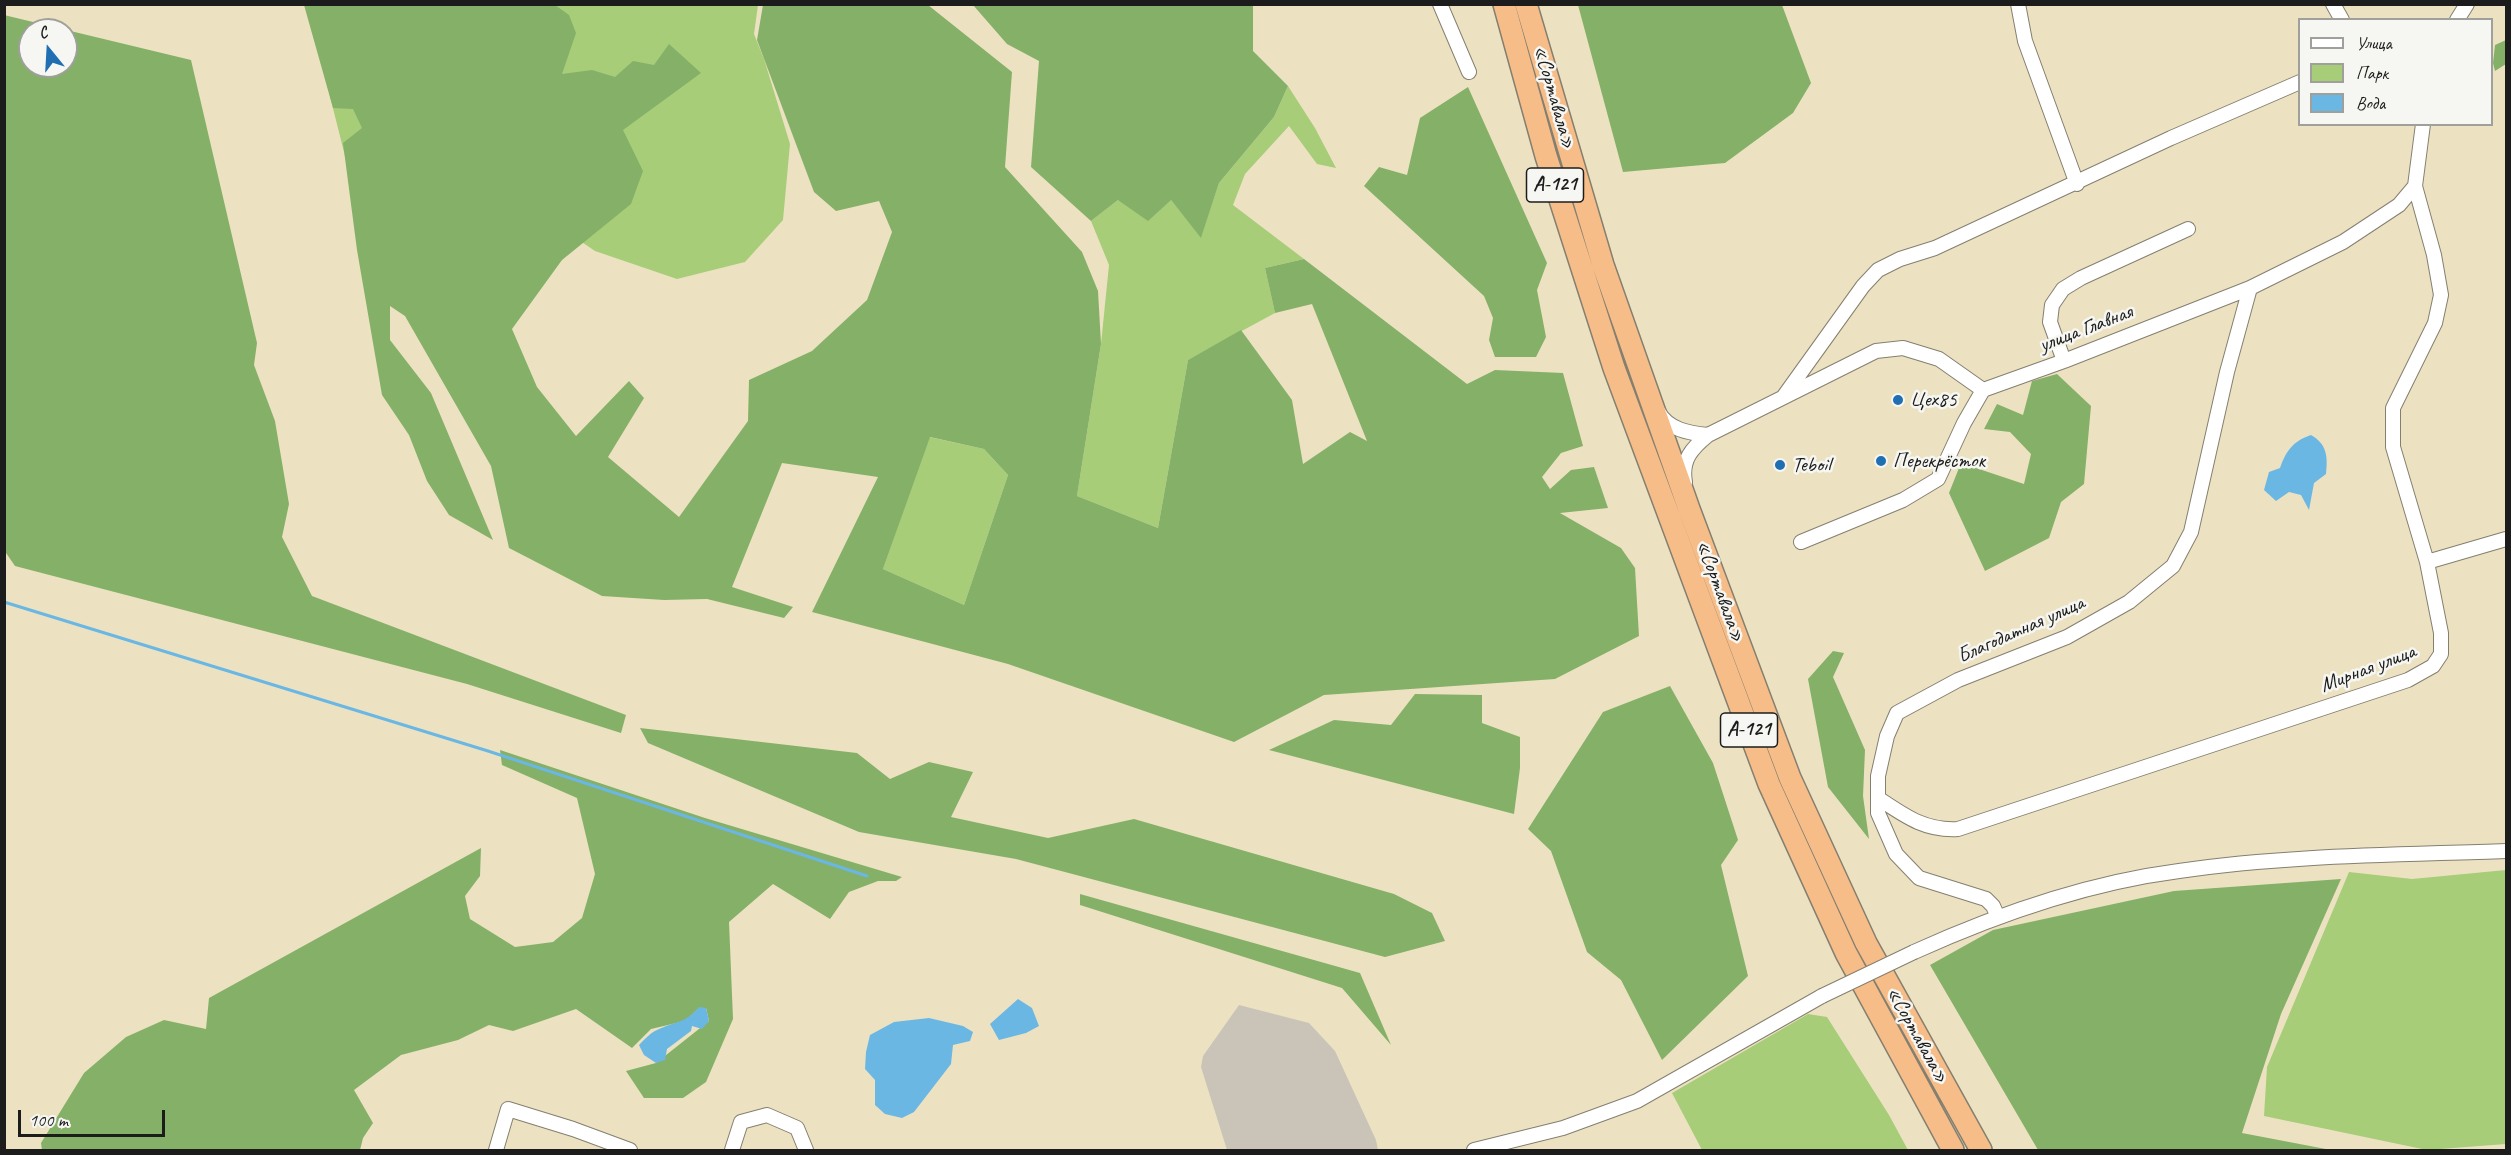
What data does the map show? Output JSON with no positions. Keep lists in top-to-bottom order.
{
  "streets": {
    "highway": ["«Сортавала»", "А-121"],
    "street": ["улица Главная", "Благодатная улица", "Мирная улица"]
  },
  "crossings": [
    ["улица Главная", "Благодатная улица"],
    ["улица Главная", "Мирная улица"],
    ["Благодатная улица", "Мирная улица"]
  ],
  "places": ["Цех85", "Перекрёсток", "Teboil"],
  "legend": ["Улица", "Парк", "Вода"],
  "scale_bar": "100 m",
  "north": "top"
}
